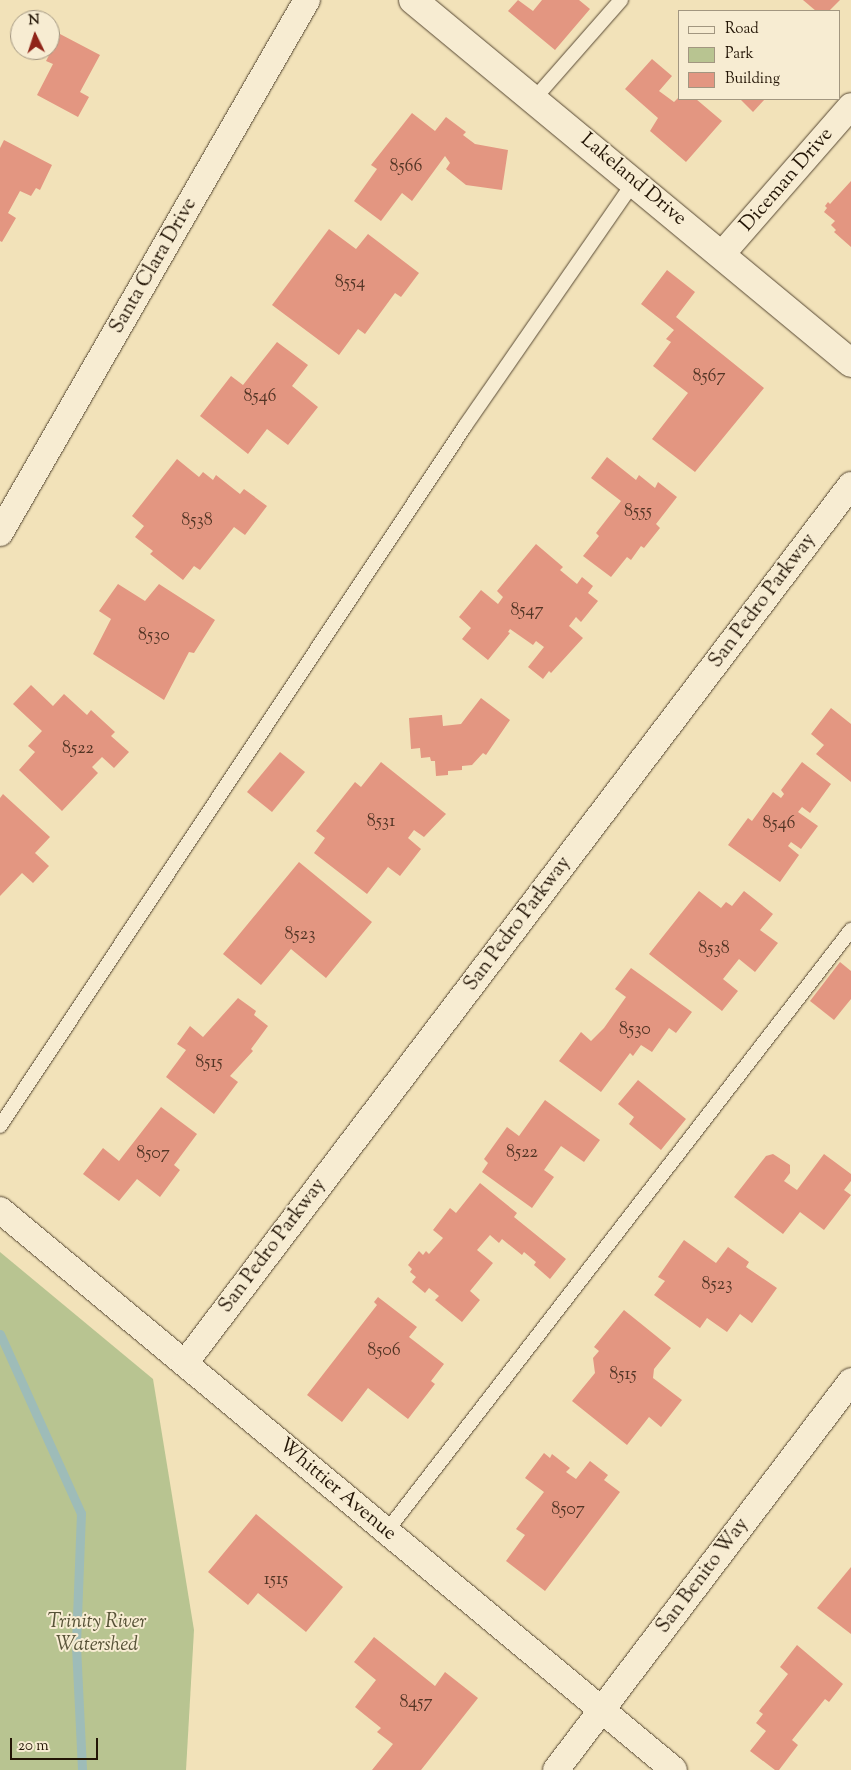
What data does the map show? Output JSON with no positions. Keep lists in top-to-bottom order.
{
  "streets": {
    "street": [
      "Lakeland Drive",
      "Diceman Drive",
      "Santa Clara Drive",
      "San Pedro Parkway",
      "Whittier Avenue",
      "San Benito Way"
    ]
  },
  "crossings": [
    ["Lakeland Drive", "Diceman Drive"],
    ["San Pedro Parkway", "Whittier Avenue"],
    ["Whittier Avenue", "San Benito Way"]
  ],
  "parks": ["Trinity River Watershed"],
  "house_numbers": [
    "8566",
    "8554",
    "8567",
    "8546",
    "8555",
    "8538",
    "8547",
    "8530",
    "8522",
    "8531",
    "8546",
    "8523",
    "8538",
    "8530",
    "8515",
    "8522",
    "8507",
    "8523",
    "8506",
    "8515",
    "8507",
    "1515",
    "8457"
  ],
  "legend": ["Road", "Park", "Building"],
  "scale_bar": "20 m",
  "north": "top"
}
